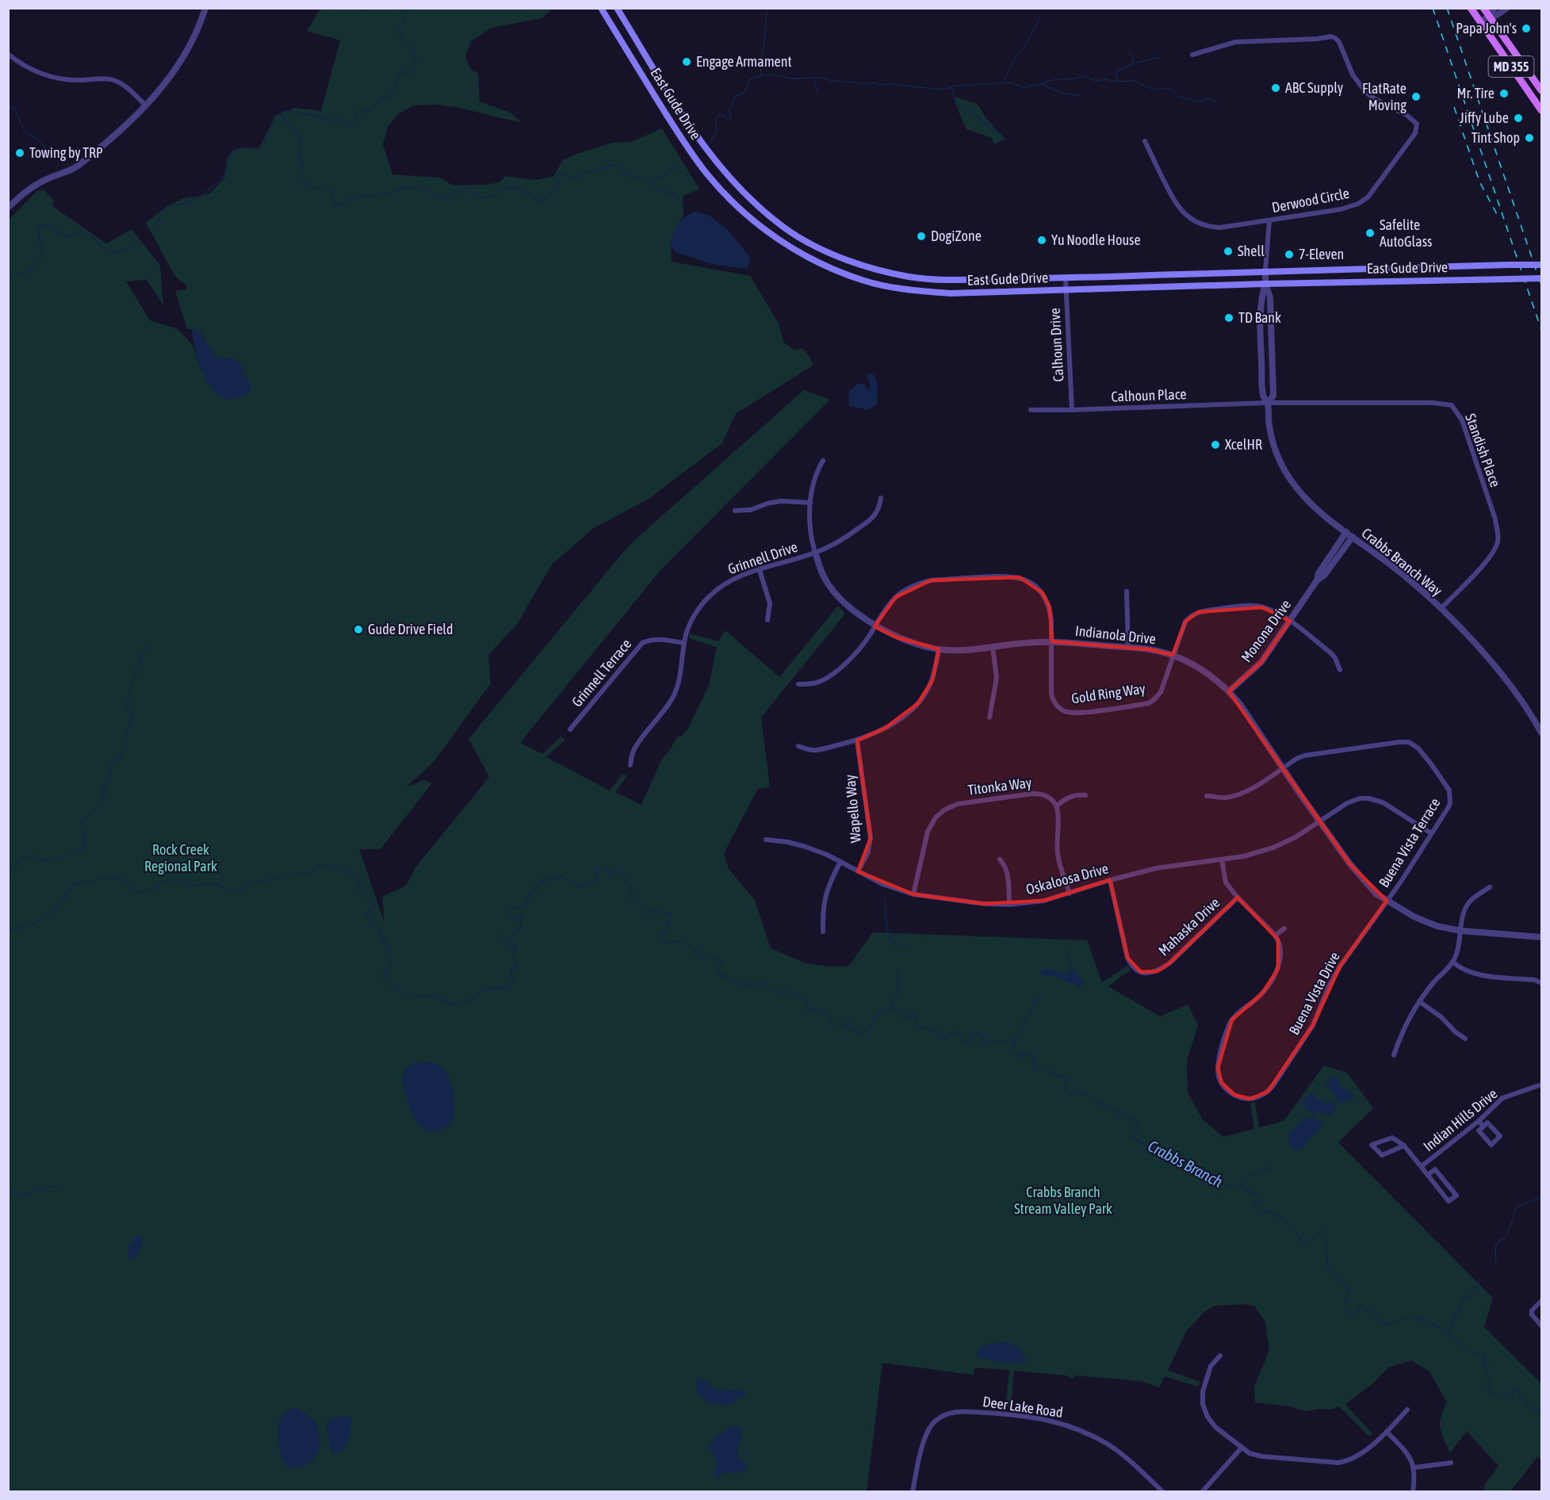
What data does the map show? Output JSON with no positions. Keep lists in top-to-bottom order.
{
  "streets": {
    "main road": ["MD 355", "East Gude Drive"],
    "street": [
      "Derwood Circle",
      "Calhoun Drive",
      "Calhoun Place",
      "Standish Place",
      "Grinnell Drive",
      "Crabbs Branch Way",
      "Monona Drive",
      "Indianola Drive",
      "Grinnell Terrace",
      "Gold Ring Way",
      "Titonka Way",
      "Wapello Way",
      "Buena Vista Terrace",
      "Oskaloosa Drive",
      "Mahaska Drive",
      "Buena Vista Drive",
      "Indian Hills Drive",
      "Deer Lake Road"
    ]
  },
  "crossings": [
    ["East Gude Drive", "Calhoun Drive"],
    ["East Gude Drive", "Crabbs Branch Way"],
    ["Calhoun Drive", "Calhoun Place"],
    ["Calhoun Place", "Standish Place"],
    ["Calhoun Place", "Crabbs Branch Way"],
    ["Standish Place", "Crabbs Branch Way"],
    ["Grinnell Drive", "Indianola Drive"],
    ["Grinnell Drive", "Grinnell Terrace"],
    ["Crabbs Branch Way", "Monona Drive"],
    ["Monona Drive", "Indianola Drive"],
    ["Indianola Drive", "Gold Ring Way"],
    ["Indianola Drive", "Buena Vista Terrace"],
    ["Indianola Drive", "Oskaloosa Drive"],
    ["Indianola Drive", "Buena Vista Drive"],
    ["Titonka Way", "Oskaloosa Drive"],
    ["Wapello Way", "Oskaloosa Drive"],
    ["Buena Vista Terrace", "Oskaloosa Drive"],
    ["Buena Vista Terrace", "Buena Vista Drive"],
    ["Oskaloosa Drive", "Mahaska Drive"]
  ],
  "water": ["Crabbs Branch"],
  "parks": ["Rock Creek Regional Park", "Crabbs Branch Stream Valley Park"],
  "places": [
    "Papa John's",
    "Engage Armament",
    "ABC Supply",
    "Mr. Tire",
    "FlatRate Moving",
    "Jiffy Lube",
    "Tint Shop",
    "Towing by TRP",
    "Safelite AutoGlass",
    "DogiZone",
    "Yu Noodle House",
    "Shell",
    "7-Eleven",
    "TD Bank",
    "XcelHR",
    "Gude Drive Field"
  ]
}
